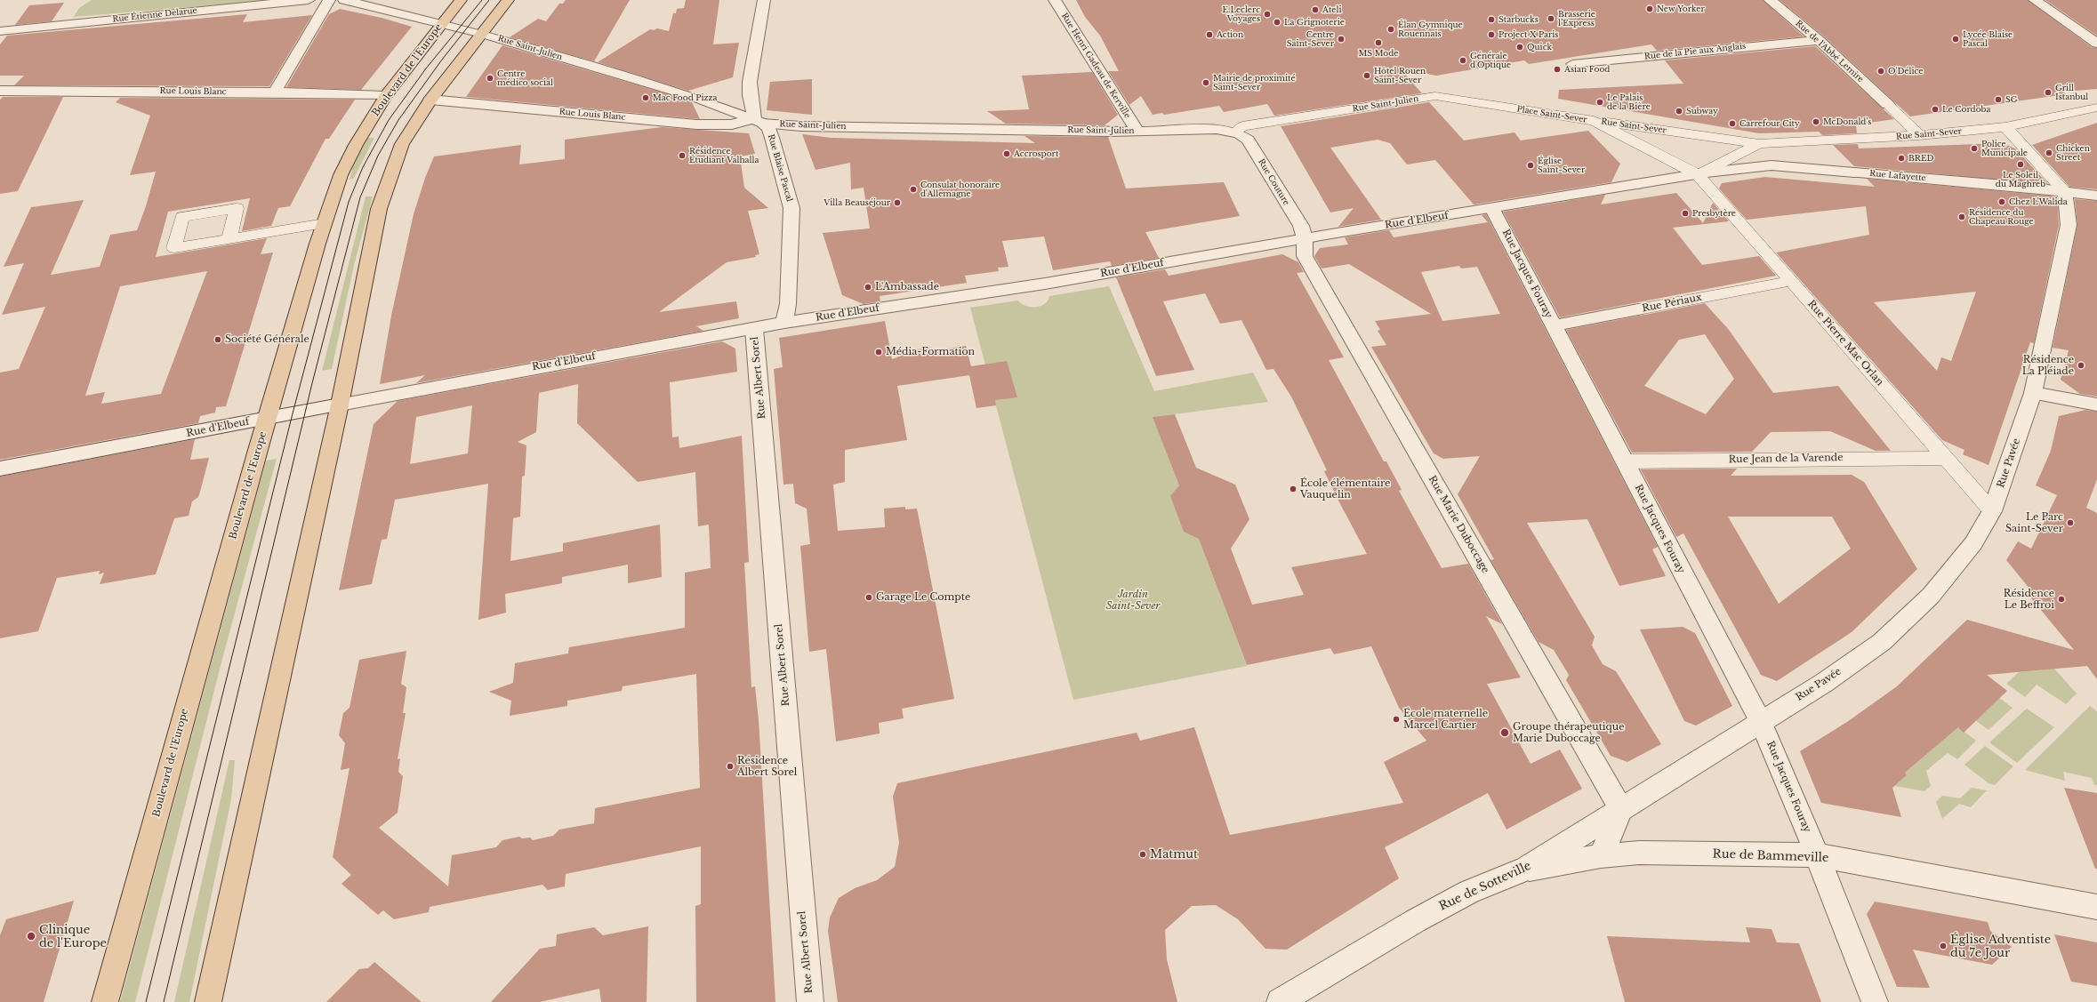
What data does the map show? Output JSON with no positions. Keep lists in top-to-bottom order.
{
  "streets": {
    "main road": ["Boulevard de l'Europe"],
    "street": [
      "Rue Étienne Delarue",
      "Rue Saint-Julien",
      "Rue de la Pie aux Anglais",
      "Rue de l'Abbé Lemire",
      "Rue Henri Gadeau de Kerville",
      "Rue Louis Blanc",
      "Place Saint-Sever",
      "Rue Saint-Sever",
      "Rue Blaise Pascal",
      "Rue Lafayette",
      "Rue Couture",
      "Rue d'Elbeuf",
      "Rue Jacques Fouray",
      "Rue Périaux",
      "Rue Pierre Mac Orlan",
      "Rue Albert Sorel",
      "Rue Jean de la Varende",
      "Rue Pavée",
      "Rue Marie Duboccage",
      "Rue de Bammeville",
      "Rue de Sotteville"
    ]
  },
  "crossings": [
    ["Rue Saint-Julien", "Rue Henri Gadeau de Kerville"],
    ["Rue Saint-Julien", "Boulevard de l'Europe"],
    ["Rue Saint-Julien", "Rue Louis Blanc"],
    ["Rue Saint-Julien", "Place Saint-Sever"],
    ["Rue Saint-Julien", "Rue Blaise Pascal"],
    ["Rue Saint-Julien", "Rue Couture"],
    ["Rue de la Pie aux Anglais", "Rue de l'Abbé Lemire"],
    ["Boulevard de l'Europe", "Rue Louis Blanc"],
    ["Boulevard de l'Europe", "Rue d'Elbeuf"],
    ["Rue Louis Blanc", "Rue Blaise Pascal"],
    ["Place Saint-Sever", "Rue Saint-Sever"],
    ["Place Saint-Sever", "Rue Lafayette"],
    ["Place Saint-Sever", "Rue d'Elbeuf"],
    ["Place Saint-Sever", "Rue Pierre Mac Orlan"],
    ["Rue Saint-Sever", "Rue Lafayette"],
    ["Rue Saint-Sever", "Rue d'Elbeuf"],
    ["Rue Saint-Sever", "Rue Pierre Mac Orlan"],
    ["Rue Blaise Pascal", "Rue d'Elbeuf"],
    ["Rue Lafayette", "Rue d'Elbeuf"],
    ["Rue Lafayette", "Rue Pierre Mac Orlan"],
    ["Rue Lafayette", "Rue Pavée"],
    ["Rue Couture", "Rue d'Elbeuf"],
    ["Rue Couture", "Rue Marie Duboccage"],
    ["Rue d'Elbeuf", "Rue Jacques Fouray"],
    ["Rue d'Elbeuf", "Rue Pierre Mac Orlan"],
    ["Rue d'Elbeuf", "Rue Albert Sorel"],
    ["Rue d'Elbeuf", "Rue Marie Duboccage"],
    ["Rue Jacques Fouray", "Rue Périaux"],
    ["Rue Jacques Fouray", "Rue Jean de la Varende"],
    ["Rue Jacques Fouray", "Rue Pavée"],
    ["Rue Jacques Fouray", "Rue de Bammeville"],
    ["Rue Jacques Fouray", "Rue de Sotteville"],
    ["Rue Périaux", "Rue Pierre Mac Orlan"],
    ["Rue Pierre Mac Orlan", "Rue Jean de la Varende"],
    ["Rue Pierre Mac Orlan", "Rue Pavée"],
    ["Rue Pavée", "Rue de Sotteville"],
    ["Rue Marie Duboccage", "Rue de Sotteville"],
    ["Rue de Bammeville", "Rue de Sotteville"]
  ],
  "parks": ["Jardin Saint-Sever"],
  "places": [
    "New Yorker",
    "Ateli",
    "E.Leclerc Voyages",
    "Brasserie l’Express",
    "Starbucks",
    "La Grignoterie",
    "Élan Gymnique Rouennais",
    "Action",
    "Project X Paris",
    "Centre Saint-Sever",
    "Lycée Blaise Pascal",
    "MS Mode",
    "Quick",
    "Générale d'Optique",
    "Asian Food",
    "O'Délice",
    "Hôtel Rouen Saint-Sever",
    "Centre médico social",
    "Mairie de proximité Saint-Sever",
    "Grill Istanbul",
    "Mac Food Pizza",
    "SG",
    "Le Palais de la Bière",
    "Le Cordoba",
    "Subway",
    "McDonald's",
    "Carrefour City",
    "Police Municipale",
    "Chicken Street",
    "Accrosport",
    "Résidence Étudiant Valhalla",
    "BRED",
    "Le Soleil du Maghreb",
    "Église Saint-Sever",
    "Consulat honoraire d'Allemagne",
    "Chez L'Walida",
    "Villa Beauséjour",
    "Presbytère",
    "Résidence du Chapeau Rouge",
    "L'Ambassade",
    "Société Générale",
    "Média-Formation",
    "Résidence La Pléiade",
    "École élémentaire Vauquelin",
    "Le Parc Saint-Sever",
    "Garage Le Compte",
    "Résidence Le Beffroi",
    "École maternelle Marcel Cartier",
    "Groupe thérapeutique Marie Duboccage",
    "Résidence Albert Sorel",
    "Matmut",
    "Clinique de l'Europe",
    "Église Adventiste du 7e Jour"
  ]
}
